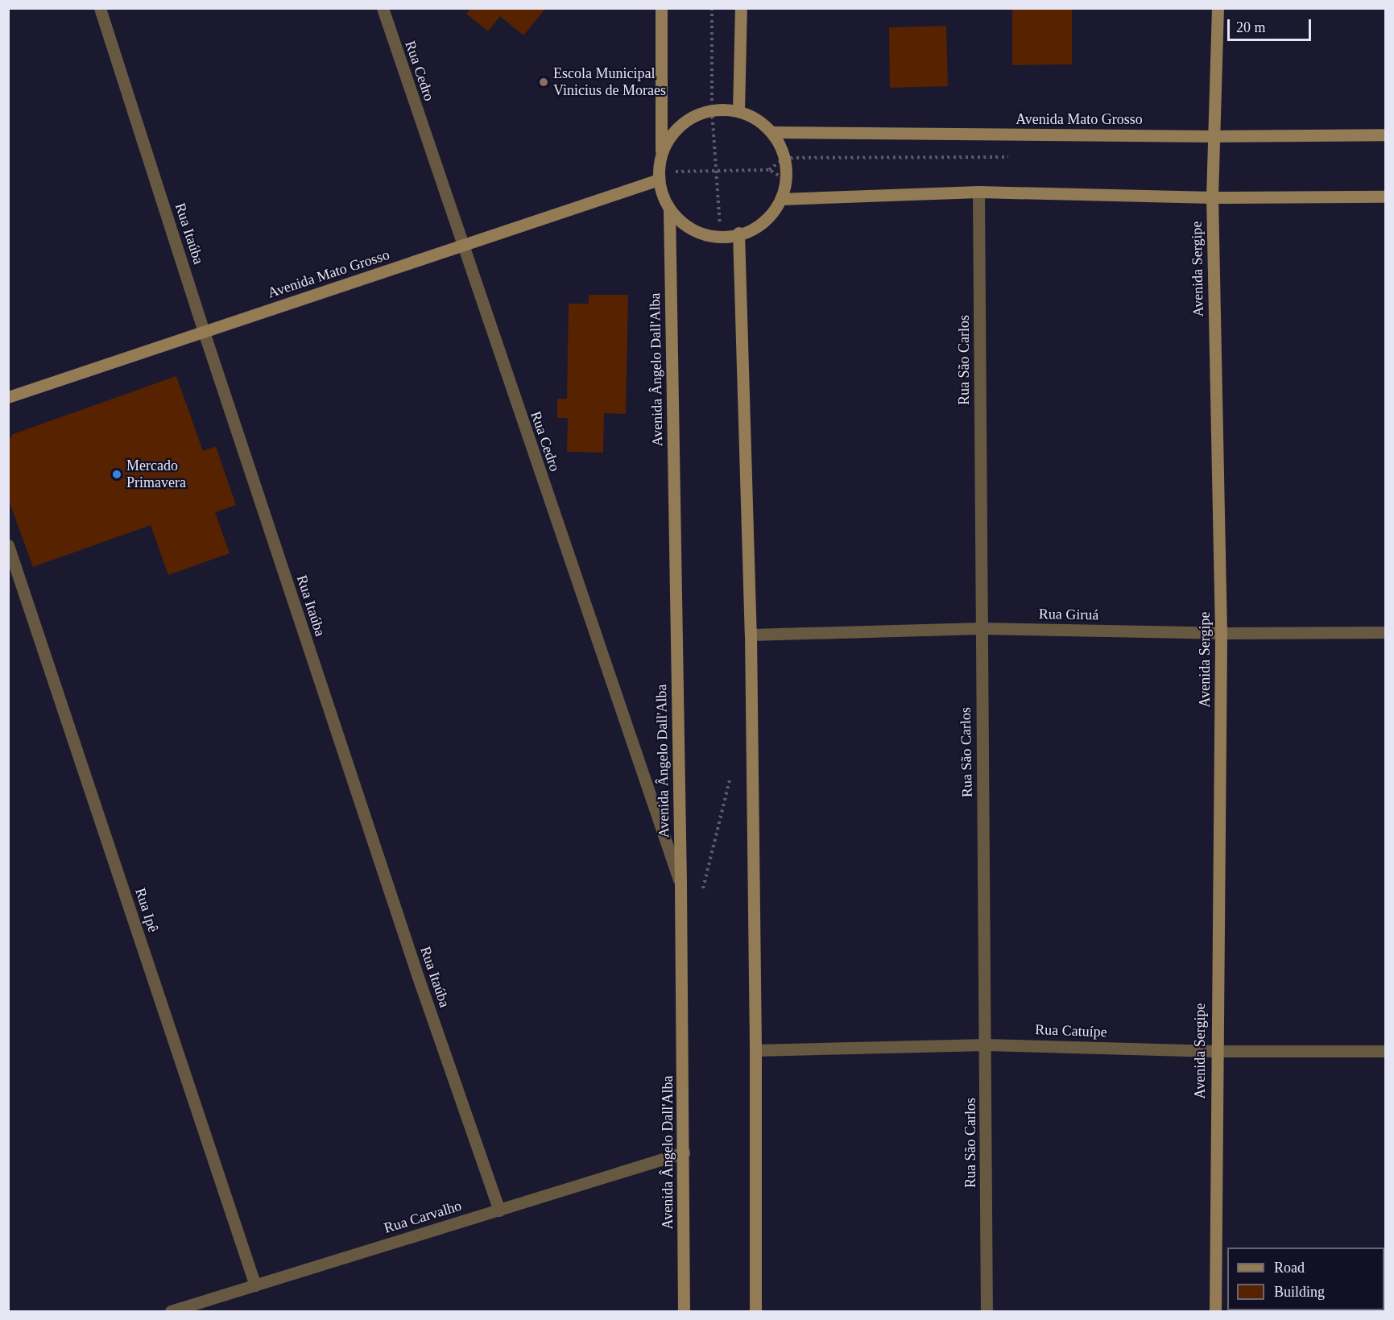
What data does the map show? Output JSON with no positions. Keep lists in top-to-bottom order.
{
  "streets": {
    "street": [
      "Rua Cedro",
      "Avenida Mato Grosso",
      "Rua Itaúba",
      "Avenida Sergipe",
      "Rua São Carlos",
      "Avenida Ângelo Dall'Alba",
      "Rua Giruá",
      "Rua Ipê",
      "Rua Catuípe",
      "Rua Carvalho"
    ]
  },
  "crossings": [
    ["Rua Cedro", "Avenida Mato Grosso"],
    ["Rua Cedro", "Avenida Ângelo Dall'Alba"],
    ["Avenida Mato Grosso", "Rua Itaúba"],
    ["Avenida Mato Grosso", "Avenida Sergipe"],
    ["Rua Itaúba", "Rua Carvalho"],
    ["Avenida Sergipe", "Rua Giruá"],
    ["Avenida Sergipe", "Rua Catuípe"],
    ["Rua São Carlos", "Rua Giruá"],
    ["Rua São Carlos", "Rua Catuípe"],
    ["Avenida Ângelo Dall'Alba", "Rua Carvalho"],
    ["Rua Ipê", "Rua Carvalho"]
  ],
  "places": ["Escola Municipal Vinicius de Moraes", "Mercado Primavera"],
  "legend": ["Road", "Building"],
  "scale_bar": "20 m"
}
